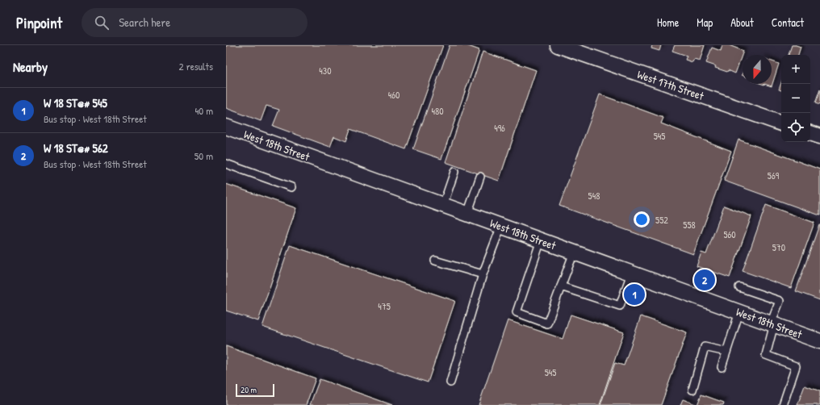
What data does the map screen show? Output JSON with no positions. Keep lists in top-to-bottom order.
{
  "streets": {
    "street": ["West 17th Street", "West 18th Street"]
  },
  "house_numbers": [
    "430",
    "460",
    "480",
    "496",
    "545",
    "569",
    "548",
    "552",
    "558",
    "560",
    "570",
    "475",
    "545"
  ],
  "scale_bar": "20 m",
  "north": "bottom",
  "page": {
    "header": "Pinpoint",
    "search": "Search here",
    "nav": [
      "Home",
      "Map",
      "About",
      "Contact"
    ],
    "heading": ["Nearby", "2 results"],
    "map_buttons": ["+", "−"],
    "list": [
      {
        "mark": "1",
        "name": "W 18 ST@# 545",
        "note": "Bus stop · West 18th Street",
        "value": "40 m"
      },
      {
        "mark": "2",
        "name": "W 18 ST@# 562",
        "note": "Bus stop · West 18th Street",
        "value": "50 m"
      }
    ],
    "pins": ["2", "1"],
    "scale": "20 m"
  }
}
